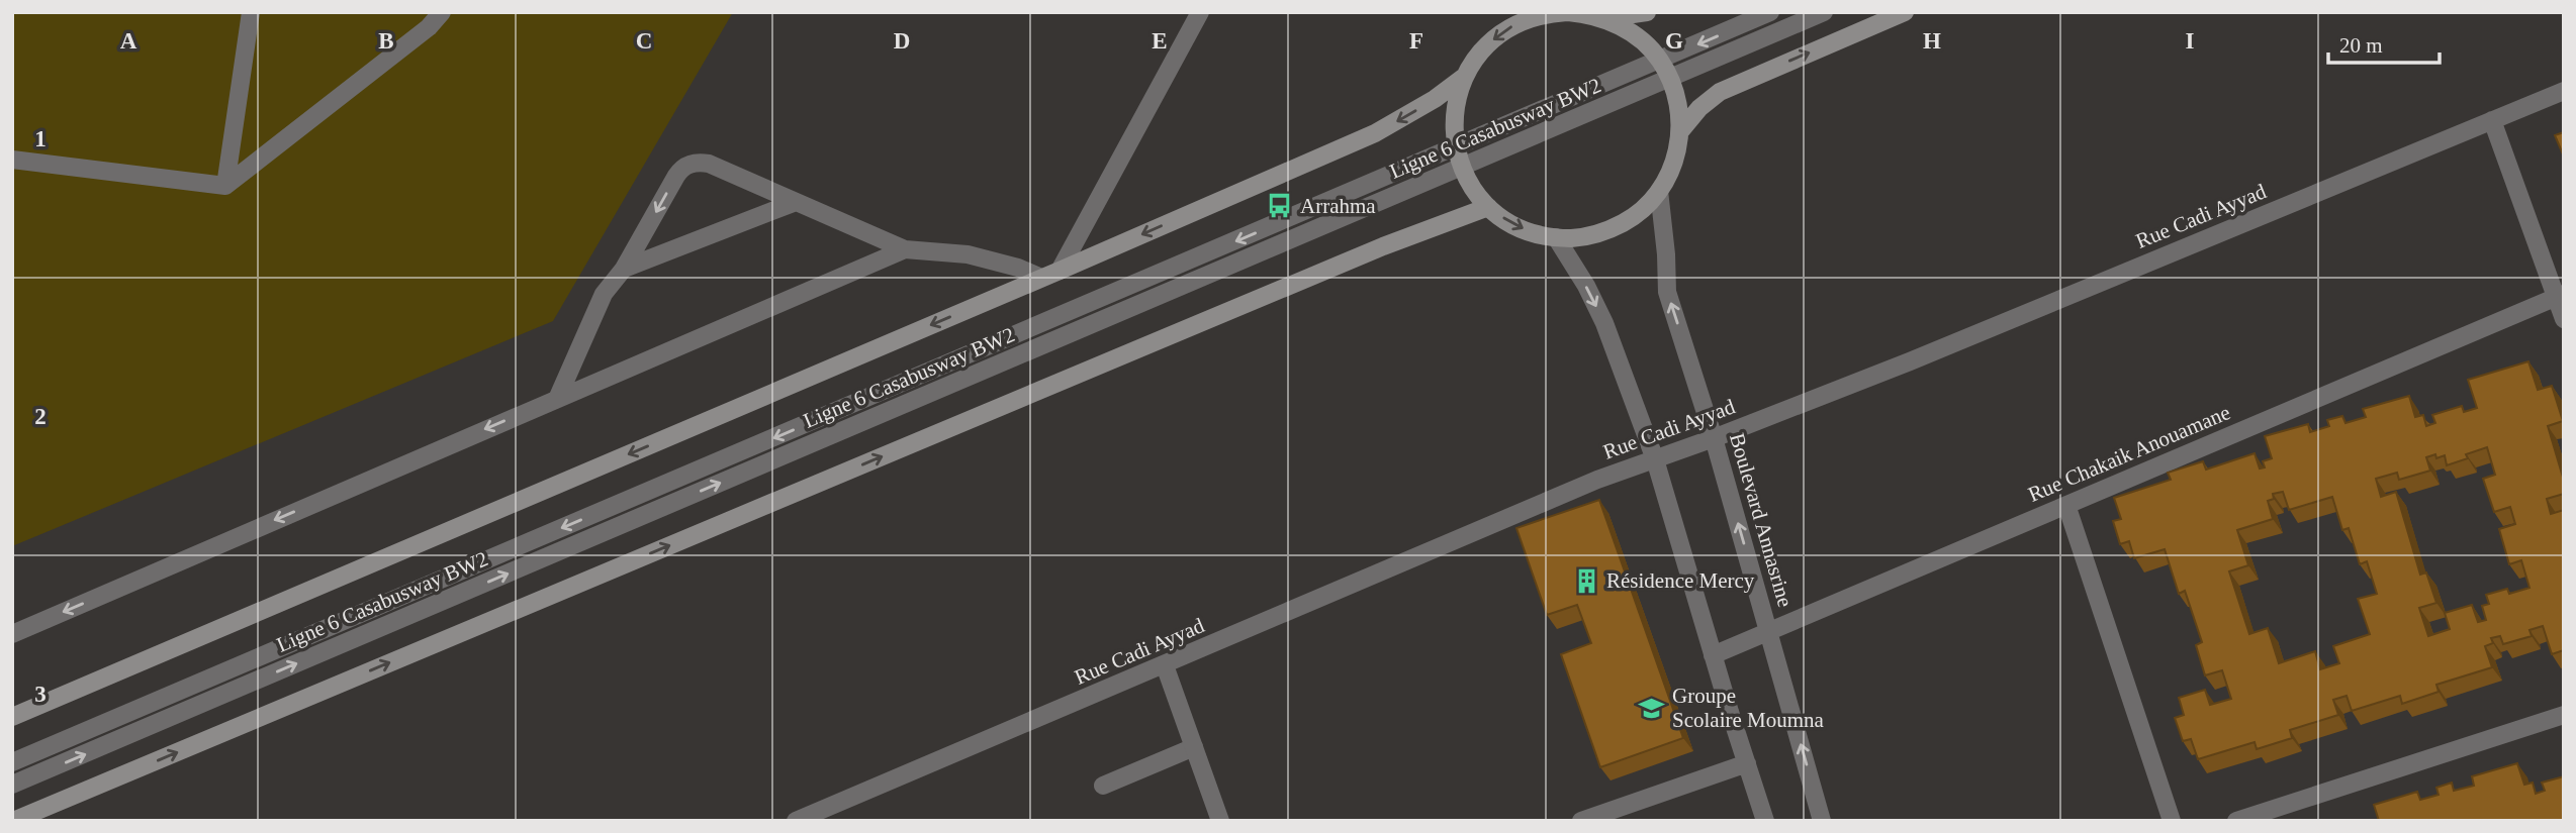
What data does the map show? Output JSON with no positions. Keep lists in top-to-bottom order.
{
  "streets": {
    "street": [
      "Ligne 6 Casabusway BW2",
      "Rue Cadi Ayyad",
      "Rue Chakaik Anouamane",
      "Boulevard Annasrine"
    ]
  },
  "crossings": [
    ["Rue Cadi Ayyad", "Boulevard Annasrine"],
    ["Rue Chakaik Anouamane", "Boulevard Annasrine"]
  ],
  "places": {
    "bus stop": ["Arrahma"],
    "building": ["Résidence Mercy"],
    "school or university": ["Groupe Scolaire Moumna"]
  },
  "scale_bar": "20 m",
  "grid": {
    "columns": [
      "A",
      "B",
      "C",
      "D",
      "E",
      "F",
      "G",
      "H",
      "I"
    ],
    "rows": ["1", "2", "3"]
  }
}
